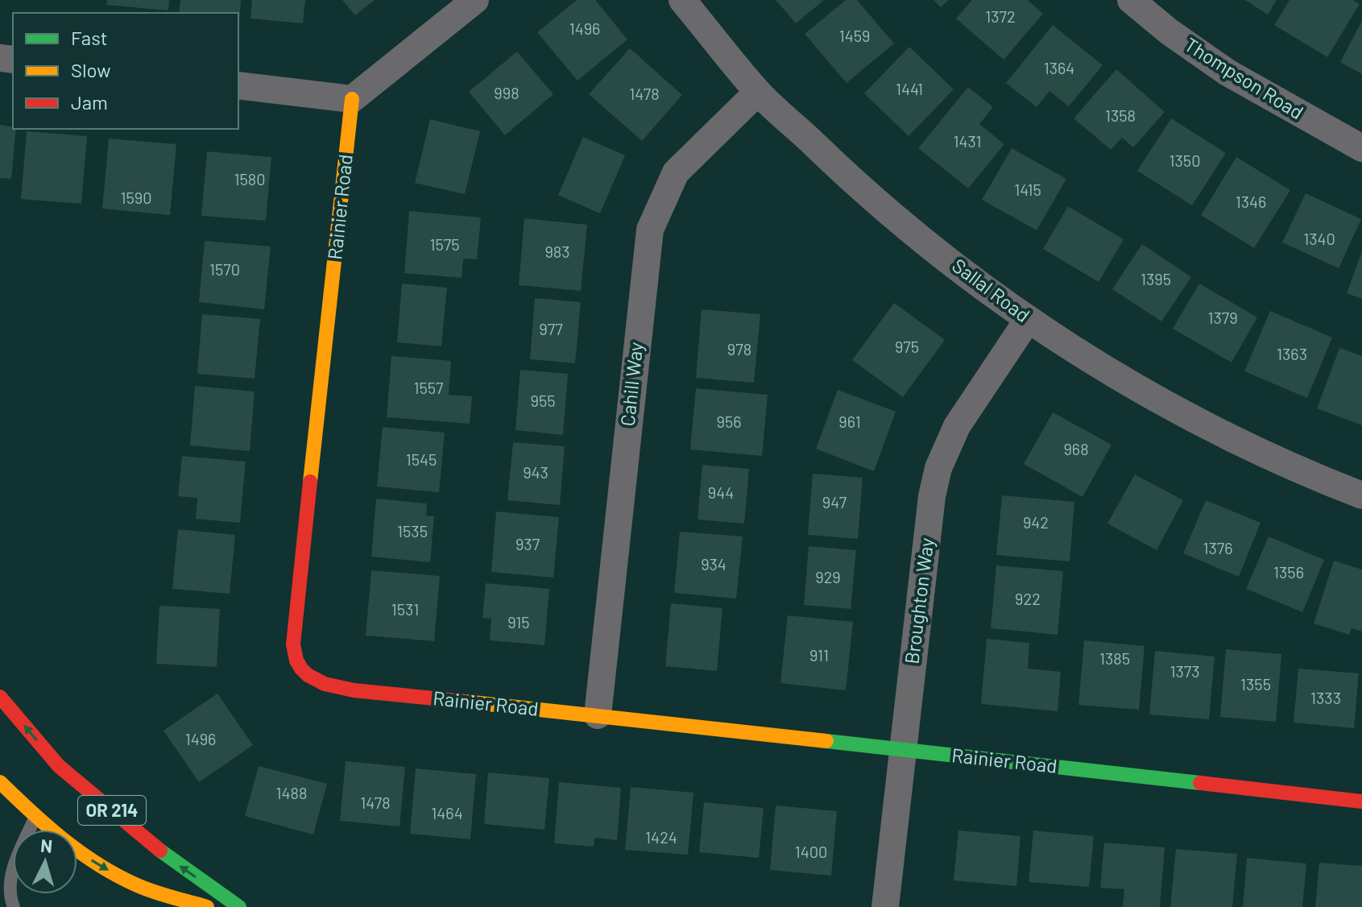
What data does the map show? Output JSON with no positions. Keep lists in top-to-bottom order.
{
  "streets": {
    "street": [
      "Thompson Road",
      "Rainier Road",
      "Sallal Road",
      "Cahill Way",
      "Broughton Way",
      "OR 214"
    ]
  },
  "crossings": [
    ["Rainier Road", "Cahill Way"],
    ["Rainier Road", "Broughton Way"],
    ["Sallal Road", "Cahill Way"],
    ["Sallal Road", "Broughton Way"]
  ],
  "house_numbers": [
    "1372",
    "1496",
    "1459",
    "1364",
    "1441",
    "998",
    "1478",
    "1358",
    "1431",
    "1350",
    "1580",
    "1415",
    "1590",
    "1346",
    "1340",
    "1575",
    "983",
    "1570",
    "1395",
    "1379",
    "977",
    "975",
    "978",
    "1363",
    "1557",
    "955",
    "956",
    "961",
    "968",
    "1545",
    "943",
    "944",
    "947",
    "942",
    "1535",
    "937",
    "1376",
    "934",
    "1356",
    "929",
    "922",
    "1531",
    "915",
    "911",
    "1385",
    "1373",
    "1355",
    "1333",
    "1496",
    "1488",
    "1478",
    "1464",
    "1424",
    "1400"
  ],
  "legend": ["Fast", "Slow", "Jam"],
  "north": "top"
}
